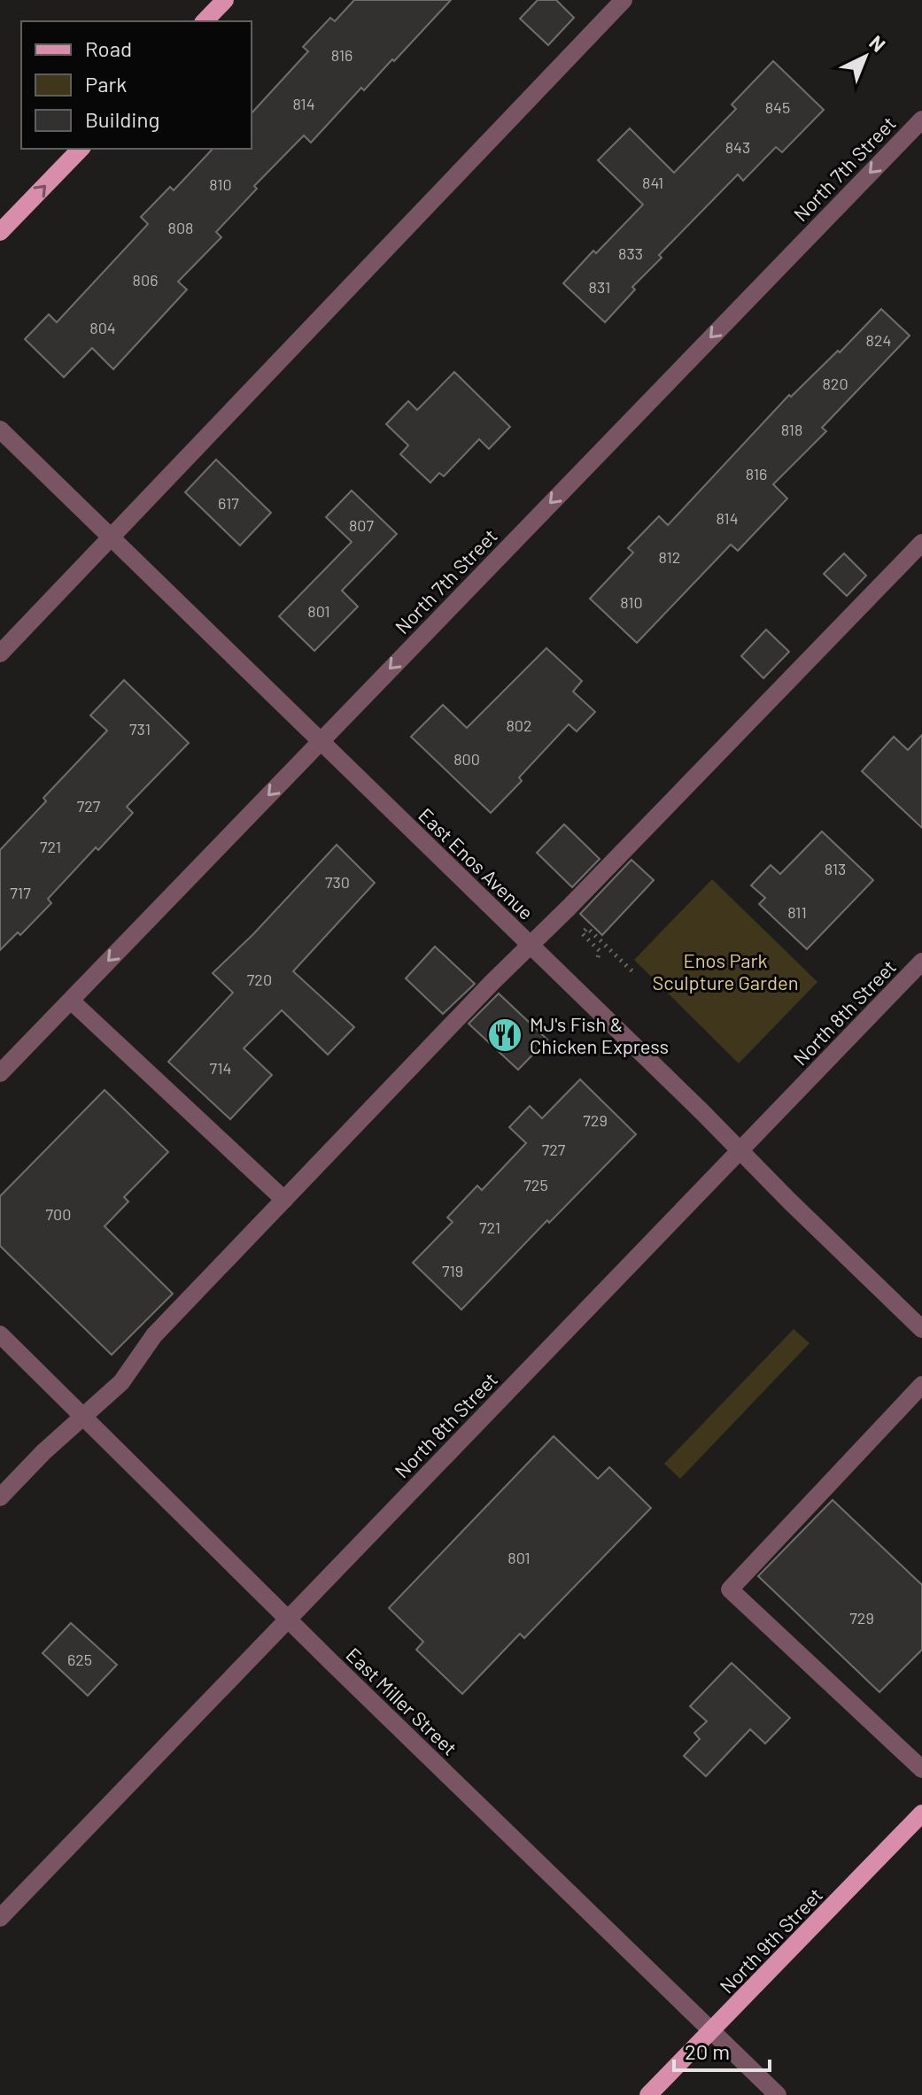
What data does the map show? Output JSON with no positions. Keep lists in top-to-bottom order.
{
  "streets": {
    "main road": ["North 9th Street"],
    "street": [
      "North 7th Street",
      "East Enos Avenue",
      "North 8th Street",
      "East Miller Street"
    ]
  },
  "crossings": [
    ["North 7th Street", "East Enos Avenue"],
    ["East Enos Avenue", "North 8th Street"],
    ["North 8th Street", "East Miller Street"],
    ["East Miller Street", "North 9th Street"]
  ],
  "one_way": ["North 7th Street"],
  "parks": ["Enos Park Sculpture Garden"],
  "places": {
    "restaurant": ["MJ's Fish & Chicken Express"]
  },
  "house_numbers": [
    "816",
    "814",
    "845",
    "843",
    "841",
    "810",
    "808",
    "833",
    "806",
    "831",
    "804",
    "824",
    "820",
    "818",
    "816",
    "617",
    "814",
    "807",
    "812",
    "810",
    "801",
    "802",
    "731",
    "800",
    "727",
    "721",
    "813",
    "730",
    "717",
    "811",
    "720",
    "714",
    "729",
    "727",
    "725",
    "700",
    "721",
    "719",
    "801",
    "729",
    "625"
  ],
  "legend": ["Road", "Park", "Building"],
  "scale_bar": "20 m",
  "north": "top right"
}
